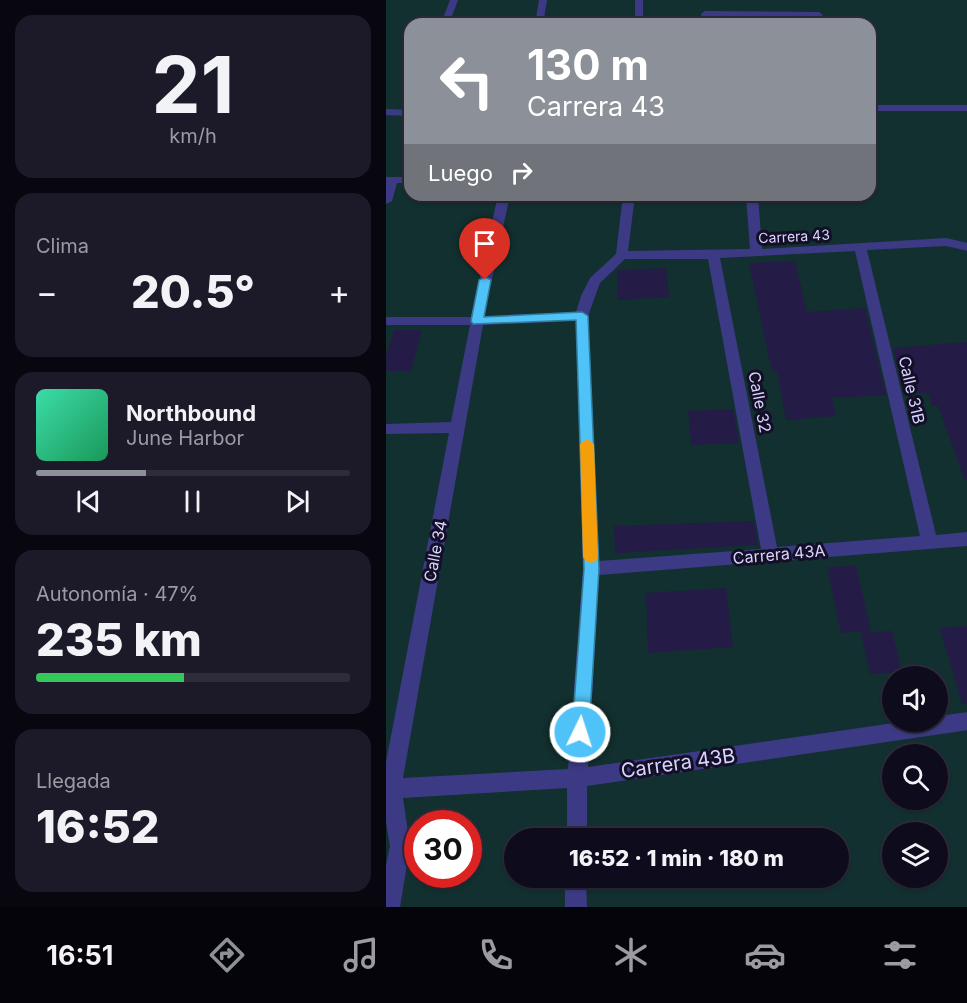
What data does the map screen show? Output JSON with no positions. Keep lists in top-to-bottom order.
{
  "streets": {
    "street": [
      "Carrera 43",
      "Calle 31B",
      "Calle 32",
      "Calle 34",
      "Carrera 43A",
      "Carrera 43B"
    ]
  },
  "crossings": [
    ["Carrera 43", "Calle 31B"],
    ["Carrera 43", "Calle 32"],
    ["Calle 31B", "Carrera 43A"],
    ["Calle 32", "Carrera 43A"],
    ["Calle 34", "Carrera 43B"]
  ],
  "page": {
    "tile": [
      ["21", "km/h"],
      "Clima",
      ["Autonomía · 47%", "235 km"],
      ["Llegada", "16:52"]
    ],
    "turn": ["130 m", "Carrera 43"],
    "then": "Luego",
    "heat": ["−", "20.5°", "+"],
    "song": ["Northbound", "June Harbor"],
    "limit": "30",
    "trip": "16:52 · 1 min · 180 m",
    "tabs": "16:51"
  }
}
